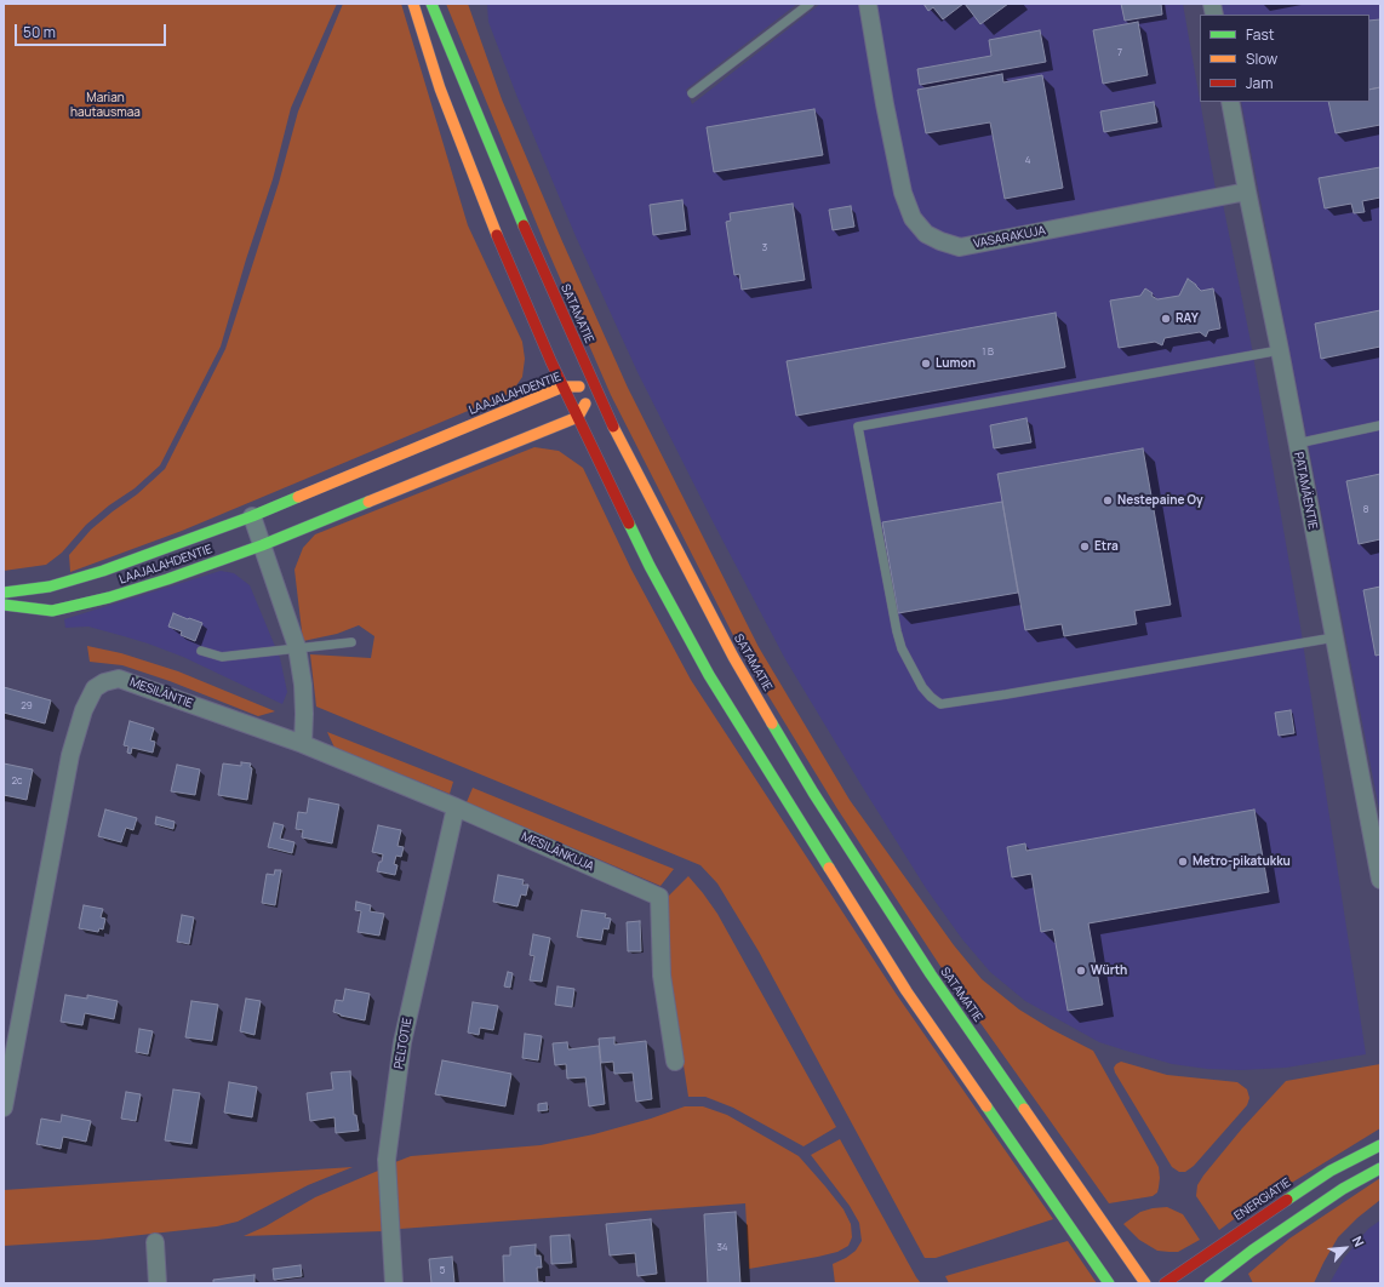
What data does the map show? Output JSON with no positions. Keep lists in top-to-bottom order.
{
  "streets": {
    "main road": ["SATAMATIE", "LAAJALAHDENTIE", "ENERGIATIE"],
    "street": [
      "VASARAKUJA",
      "PATAMÄENTIE",
      "MESILÄNTIE",
      "MESILÄNKUJA",
      "PELTOTIE"
    ]
  },
  "crossings": [
    ["VASARAKUJA", "PATAMÄENTIE"],
    ["SATAMATIE", "LAAJALAHDENTIE"],
    ["MESILÄNTIE", "MESILÄNKUJA"],
    ["MESILÄNKUJA", "PELTOTIE"]
  ],
  "parks": ["Marian hautausmaa"],
  "places": [
    "RAY",
    "Lumon",
    "Nestepaine Oy",
    "Etra",
    "Metro-pikatukku",
    "Würth"
  ],
  "house_numbers": [
    "7",
    "4",
    "3",
    "1 B",
    "8",
    "29",
    "2c",
    "34",
    "5"
  ],
  "legend": ["Fast", "Slow", "Jam"],
  "scale_bar": "50 m",
  "north": "top right"
}
